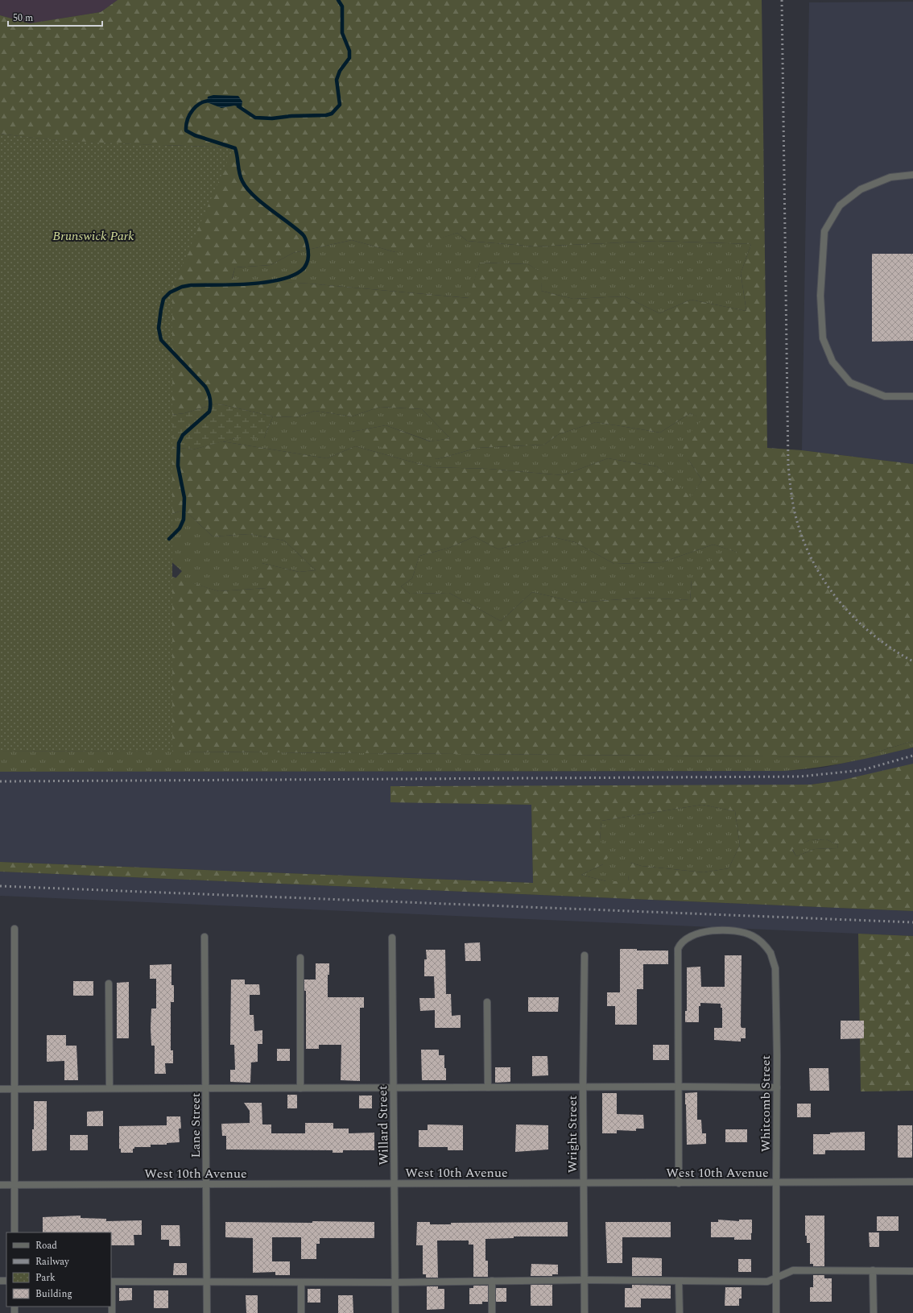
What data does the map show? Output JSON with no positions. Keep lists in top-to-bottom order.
{
  "streets": {
    "street": [
      "Whitcomb Street",
      "Lane Street",
      "Willard Street",
      "Wright Street",
      "West 10th Avenue"
    ]
  },
  "crossings": [
    ["Whitcomb Street", "West 10th Avenue"],
    ["Lane Street", "West 10th Avenue"],
    ["Willard Street", "West 10th Avenue"],
    ["Wright Street", "West 10th Avenue"]
  ],
  "parks": ["Brunswick Park"],
  "legend": [
    "Road",
    "Railway",
    "Park",
    "Building"
  ],
  "scale_bar": "50 m"
}
